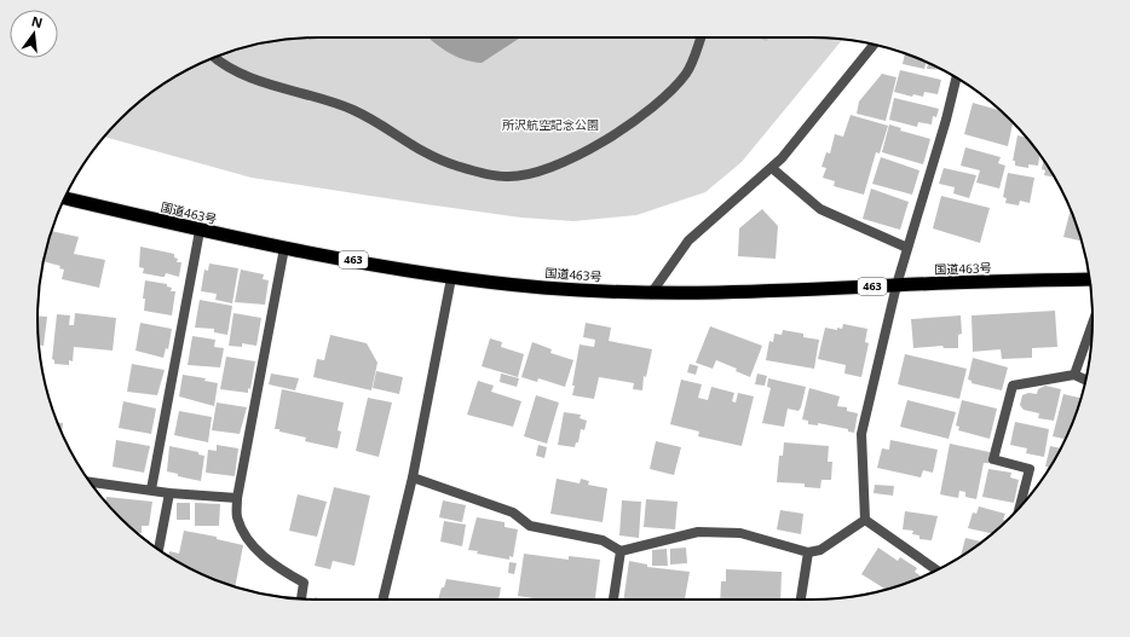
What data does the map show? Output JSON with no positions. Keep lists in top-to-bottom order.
{
  "streets": {
    "highway": ["国道463号", "463"]
  },
  "parks": ["所沢航空記念公園"],
  "north": "top"
}
